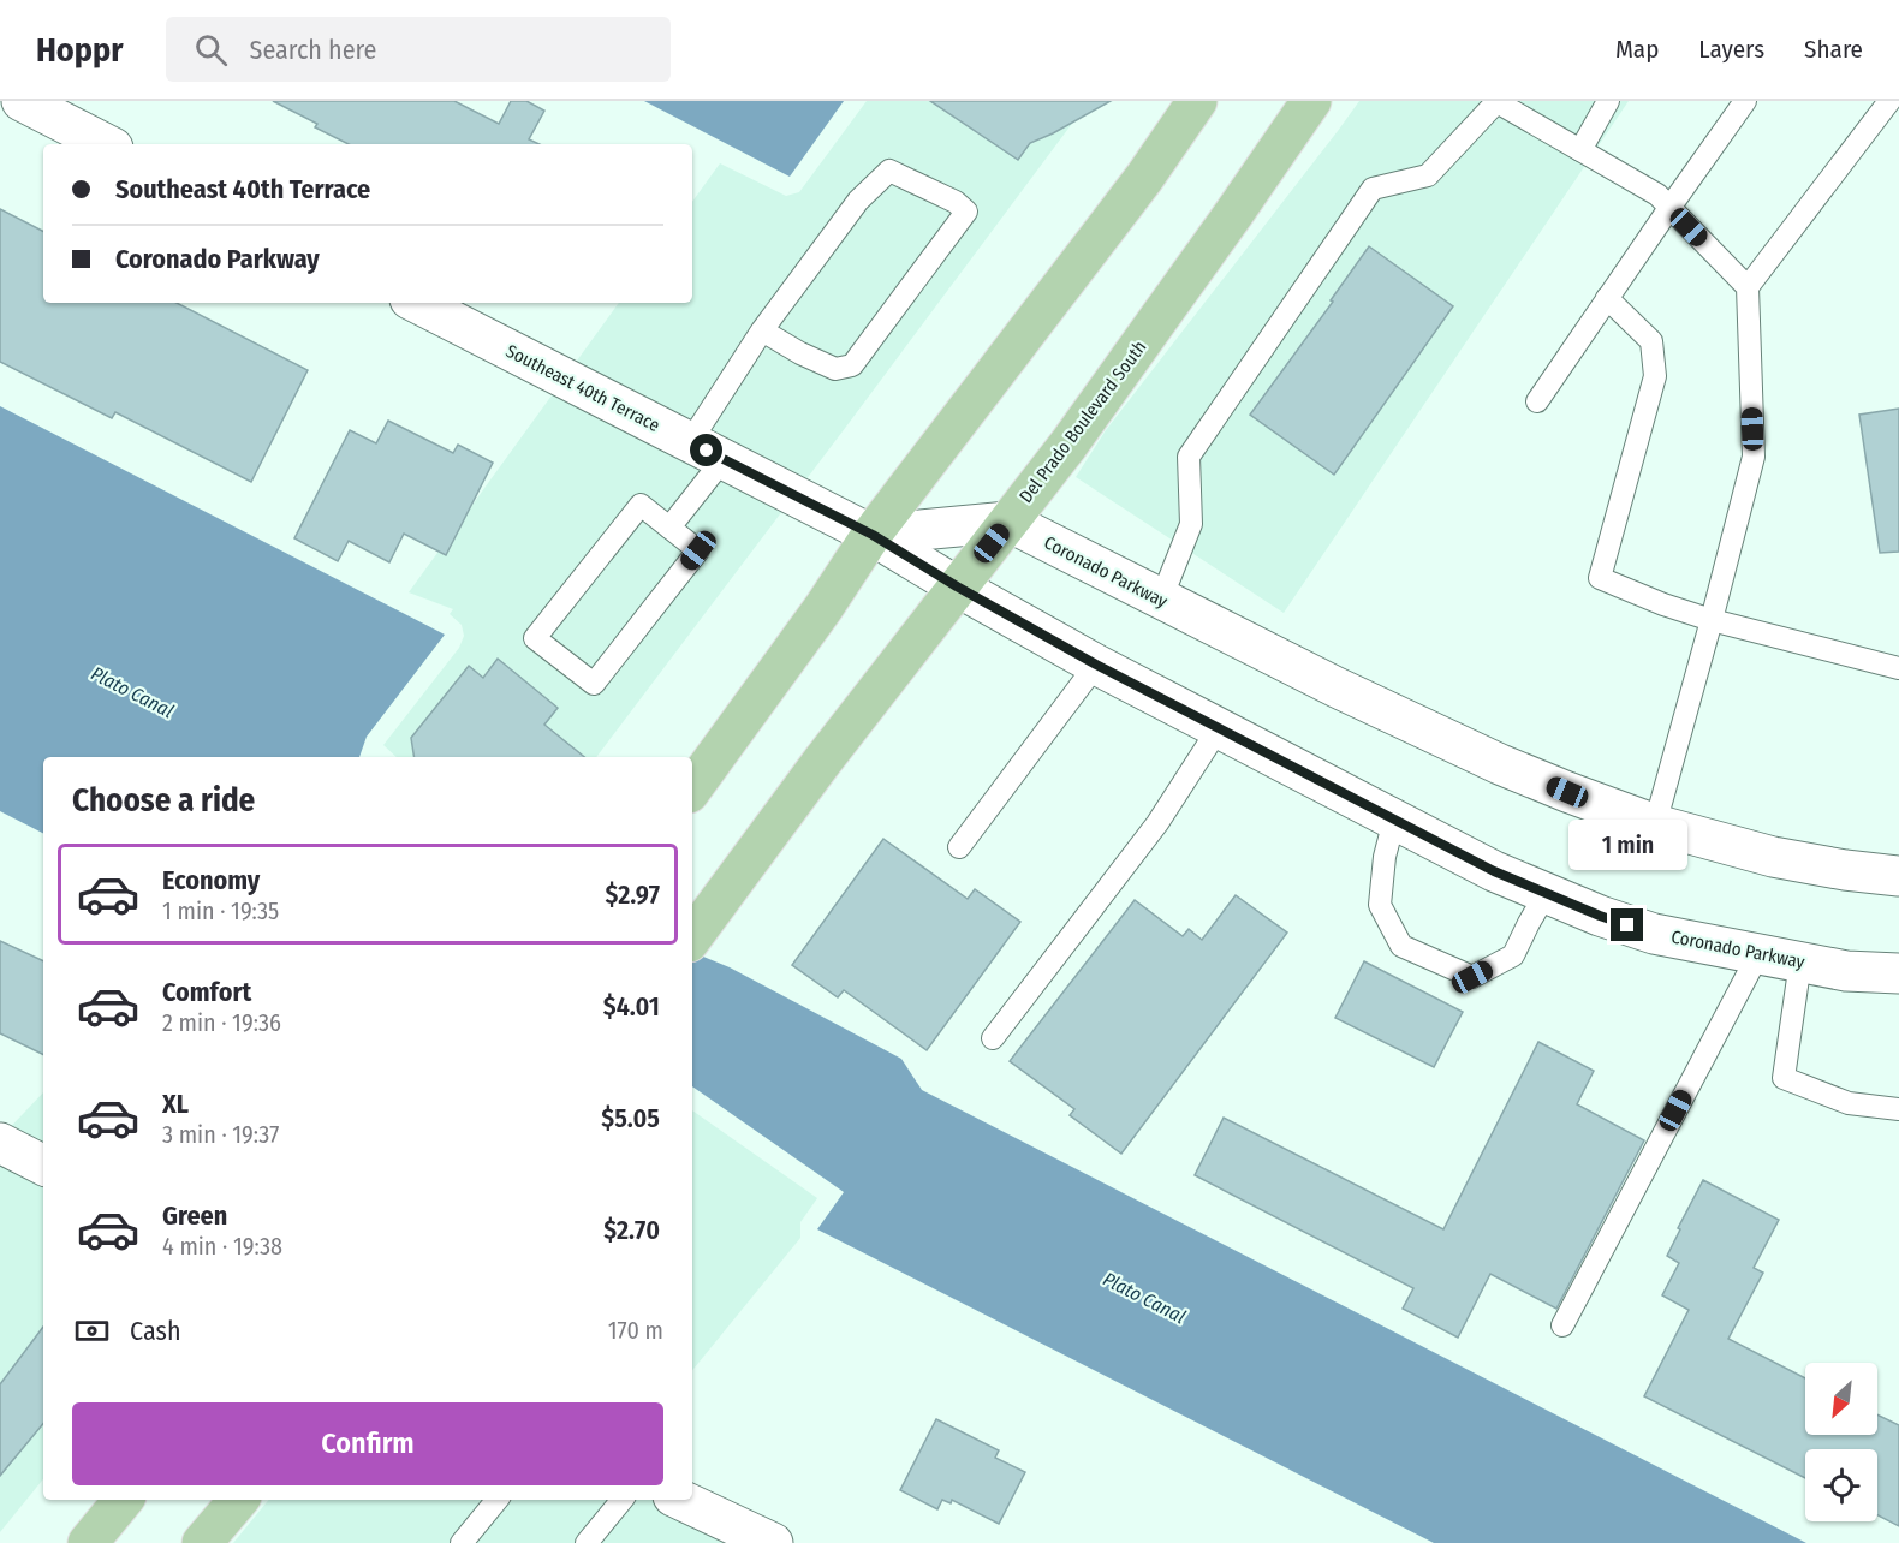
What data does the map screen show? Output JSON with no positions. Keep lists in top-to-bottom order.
{
  "streets": {
    "main road": ["Del Prado Boulevard South"],
    "street": ["Southeast 40th Terrace", "Coronado Parkway"]
  },
  "crossings": [
    ["Southeast 40th Terrace", "Coronado Parkway"],
    ["Del Prado Boulevard South", "Coronado Parkway"]
  ],
  "water": ["Plato Canal"],
  "north": "bottom left",
  "page": {
    "header": "Hoppr",
    "search": "Search here",
    "nav": ["Map", "Layers", "Share"],
    "banner": ["Southeast 40th Terrace", "Coronado Parkway"],
    "heading": "Choose a ride",
    "bubble": "1 min",
    "list": [
      {
        "name": "Economy",
        "note": "1 min · 19:35",
        "value": "$2.97"
      },
      {
        "name": "Comfort",
        "note": "2 min · 19:36",
        "value": "$4.01"
      },
      {
        "name": "XL",
        "note": "3 min · 19:37",
        "value": "$5.05"
      },
      {
        "name": "Green",
        "note": "4 min · 19:38",
        "value": "$2.70"
      }
    ],
    "pay": ["Cash", "170 m"],
    "buttons": "Confirm"
  }
}
